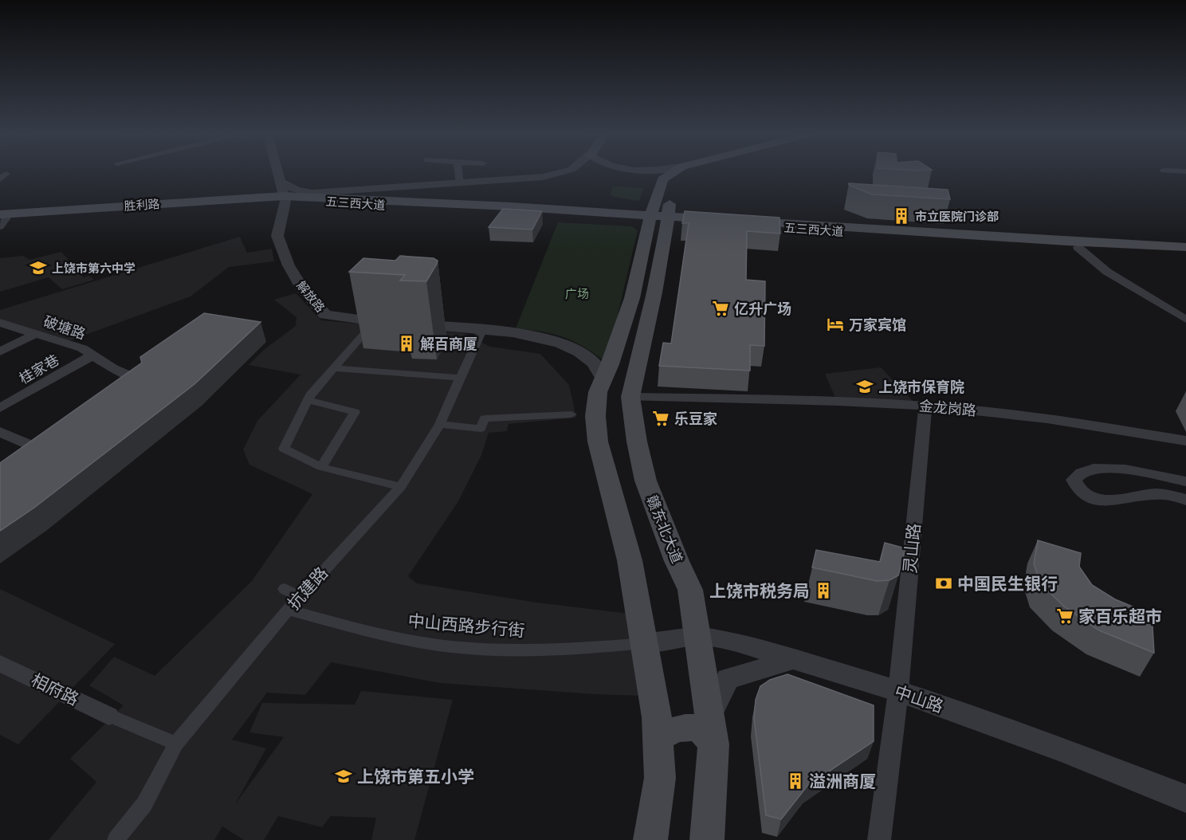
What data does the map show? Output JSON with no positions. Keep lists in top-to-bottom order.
{
  "streets": {
    "main road": ["五三西大道", "胜利路", "赣东北大道"],
    "street": [
      "解放路",
      "破塘路",
      "桂家巷",
      "金龙岗路",
      "灵山路",
      "抗建路",
      "中山西路步行街",
      "相府路",
      "中山路"
    ]
  },
  "crossings": [
    ["五三西大道", "胜利路"],
    ["五三西大道", "解放路"],
    ["五三西大道", "赣东北大道"],
    ["胜利路", "解放路"],
    ["破塘路", "桂家巷"],
    ["金龙岗路", "赣东北大道"],
    ["金龙岗路", "灵山路"],
    ["赣东北大道", "中山路"],
    ["灵山路", "中山路"],
    ["抗建路", "中山西路步行街"],
    ["中山西路步行街", "中山路"]
  ],
  "parks": ["广场"],
  "places": {
    "building": [
      "市立医院门诊部",
      "解百商厦",
      "上饶市税务局",
      "溢洲商厦"
    ],
    "school or university": ["上饶市第六中学", "上饶市保育院", "上饶市第五小学"],
    "supermarket": ["亿升广场", "乐豆家", "家百乐超市"],
    "hotel": ["万家宾馆"],
    "bank": ["中国民生银行"]
  }
}
